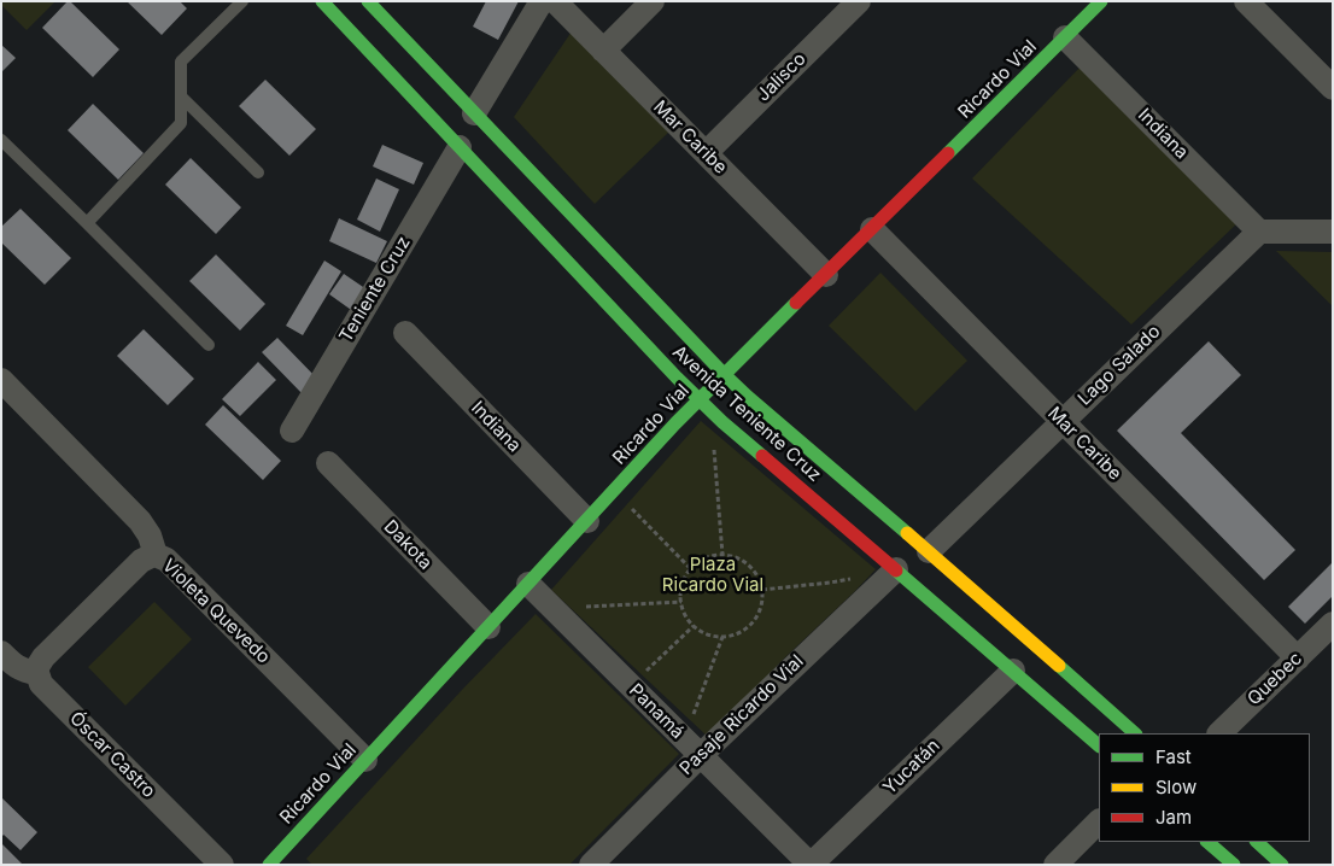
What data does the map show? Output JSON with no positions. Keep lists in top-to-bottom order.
{
  "streets": {
    "main road": ["Ricardo Vial", "Avenida Teniente Cruz"],
    "street": [
      "Jalisco",
      "Indiana",
      "Mar Caribe",
      "Teniente Cruz",
      "Lago Salado",
      "Dakota",
      "Violeta Quevedo",
      "Quebec",
      "Panamá",
      "Pasaje Ricardo Vial",
      "Óscar Castro",
      "Yucatán"
    ]
  },
  "crossings": [
    ["Jalisco", "Mar Caribe"],
    ["Ricardo Vial", "Indiana"],
    ["Ricardo Vial", "Mar Caribe"],
    ["Ricardo Vial", "Avenida Teniente Cruz"],
    ["Ricardo Vial", "Dakota"],
    ["Ricardo Vial", "Violeta Quevedo"],
    ["Ricardo Vial", "Panamá"],
    ["Indiana", "Lago Salado"],
    ["Mar Caribe", "Lago Salado"],
    ["Mar Caribe", "Quebec"],
    ["Teniente Cruz", "Avenida Teniente Cruz"],
    ["Lago Salado", "Avenida Teniente Cruz"],
    ["Avenida Teniente Cruz", "Pasaje Ricardo Vial"],
    ["Avenida Teniente Cruz", "Yucatán"],
    ["Panamá", "Pasaje Ricardo Vial"],
    ["Panamá", "Yucatán"]
  ],
  "parks": ["Plaza Ricardo Vial"],
  "legend": ["Fast", "Slow", "Jam"]
}
